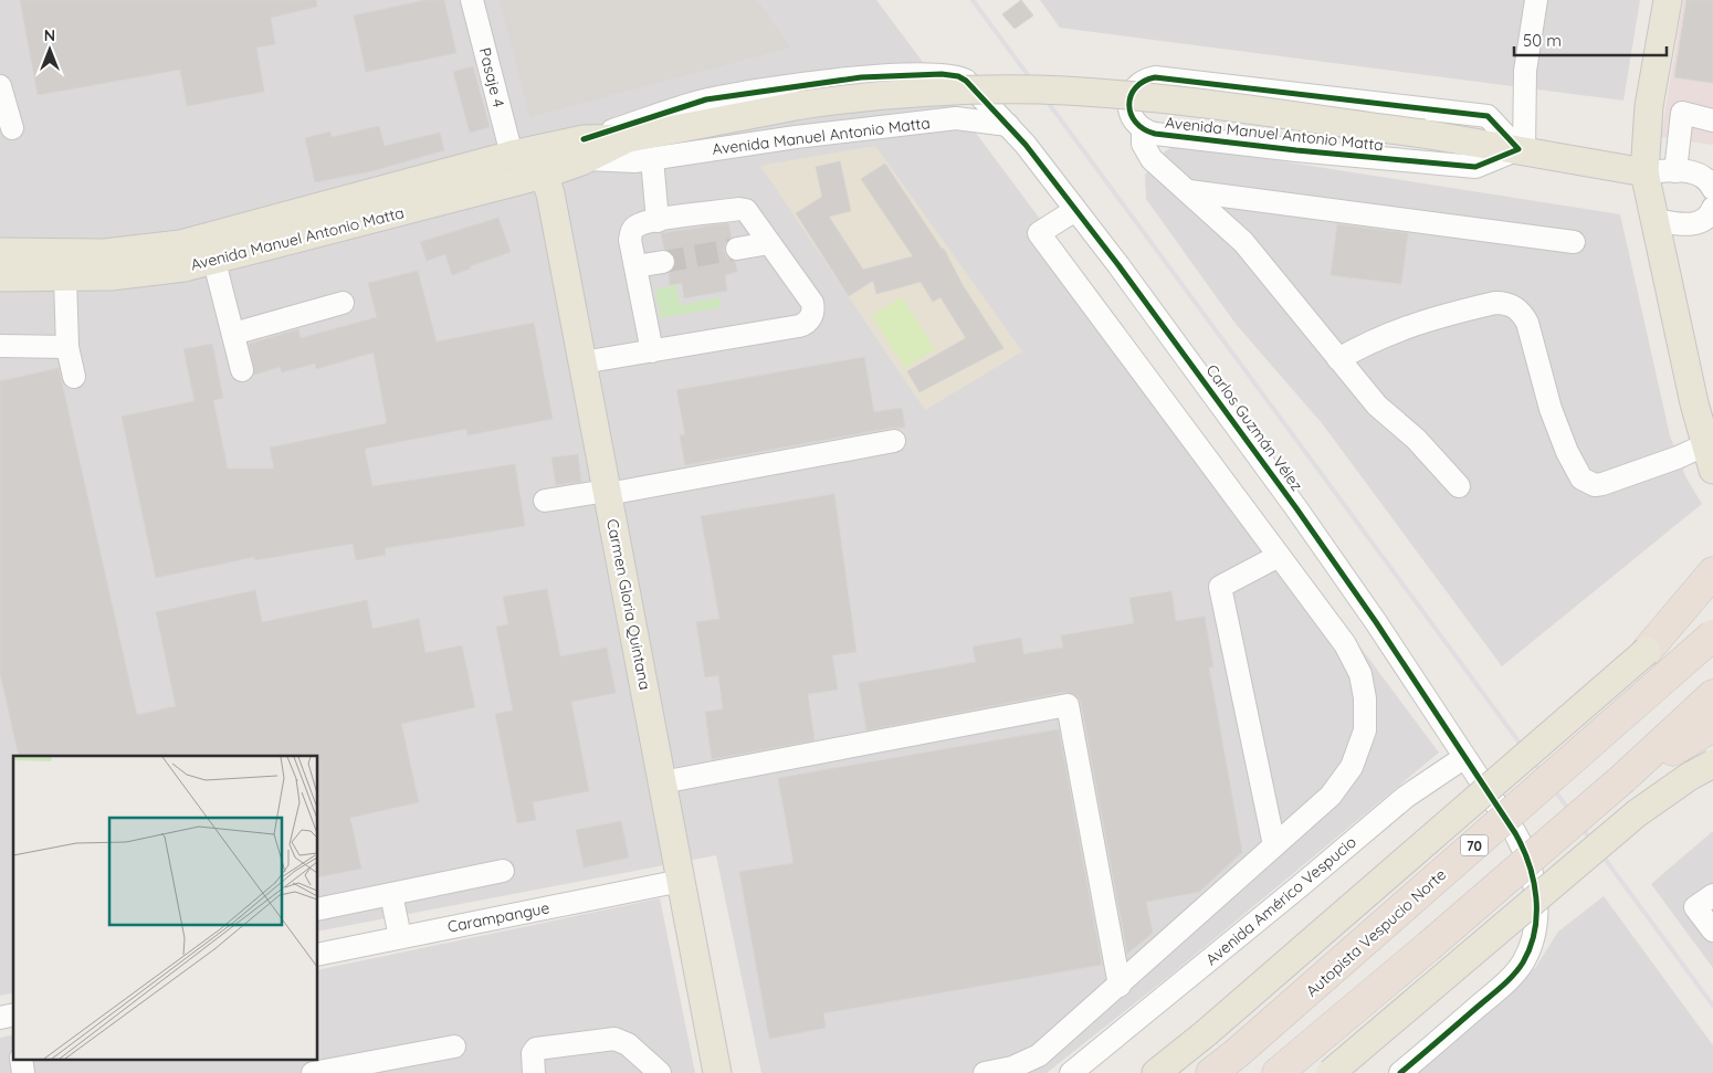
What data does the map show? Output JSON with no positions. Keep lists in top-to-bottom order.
{
  "streets": {
    "highway": ["70", "Autopista Vespucio Norte"],
    "main road": ["Avenida Manuel Antonio Matta", "Carmen Gloria Quintana"],
    "street": [
      "Pasaje 4",
      "Carlos Guzmán Vélez",
      "Avenida Américo Vespucio",
      "Carampangue"
    ]
  },
  "crossings": [
    ["Pasaje 4", "Avenida Manuel Antonio Matta"],
    ["Avenida Manuel Antonio Matta", "Carlos Guzmán Vélez"],
    ["Avenida Manuel Antonio Matta", "Carmen Gloria Quintana"],
    ["Carlos Guzmán Vélez", "Avenida Américo Vespucio"],
    ["Carmen Gloria Quintana", "Carampangue"]
  ],
  "scale_bar": "50 m",
  "north": "top"
}
